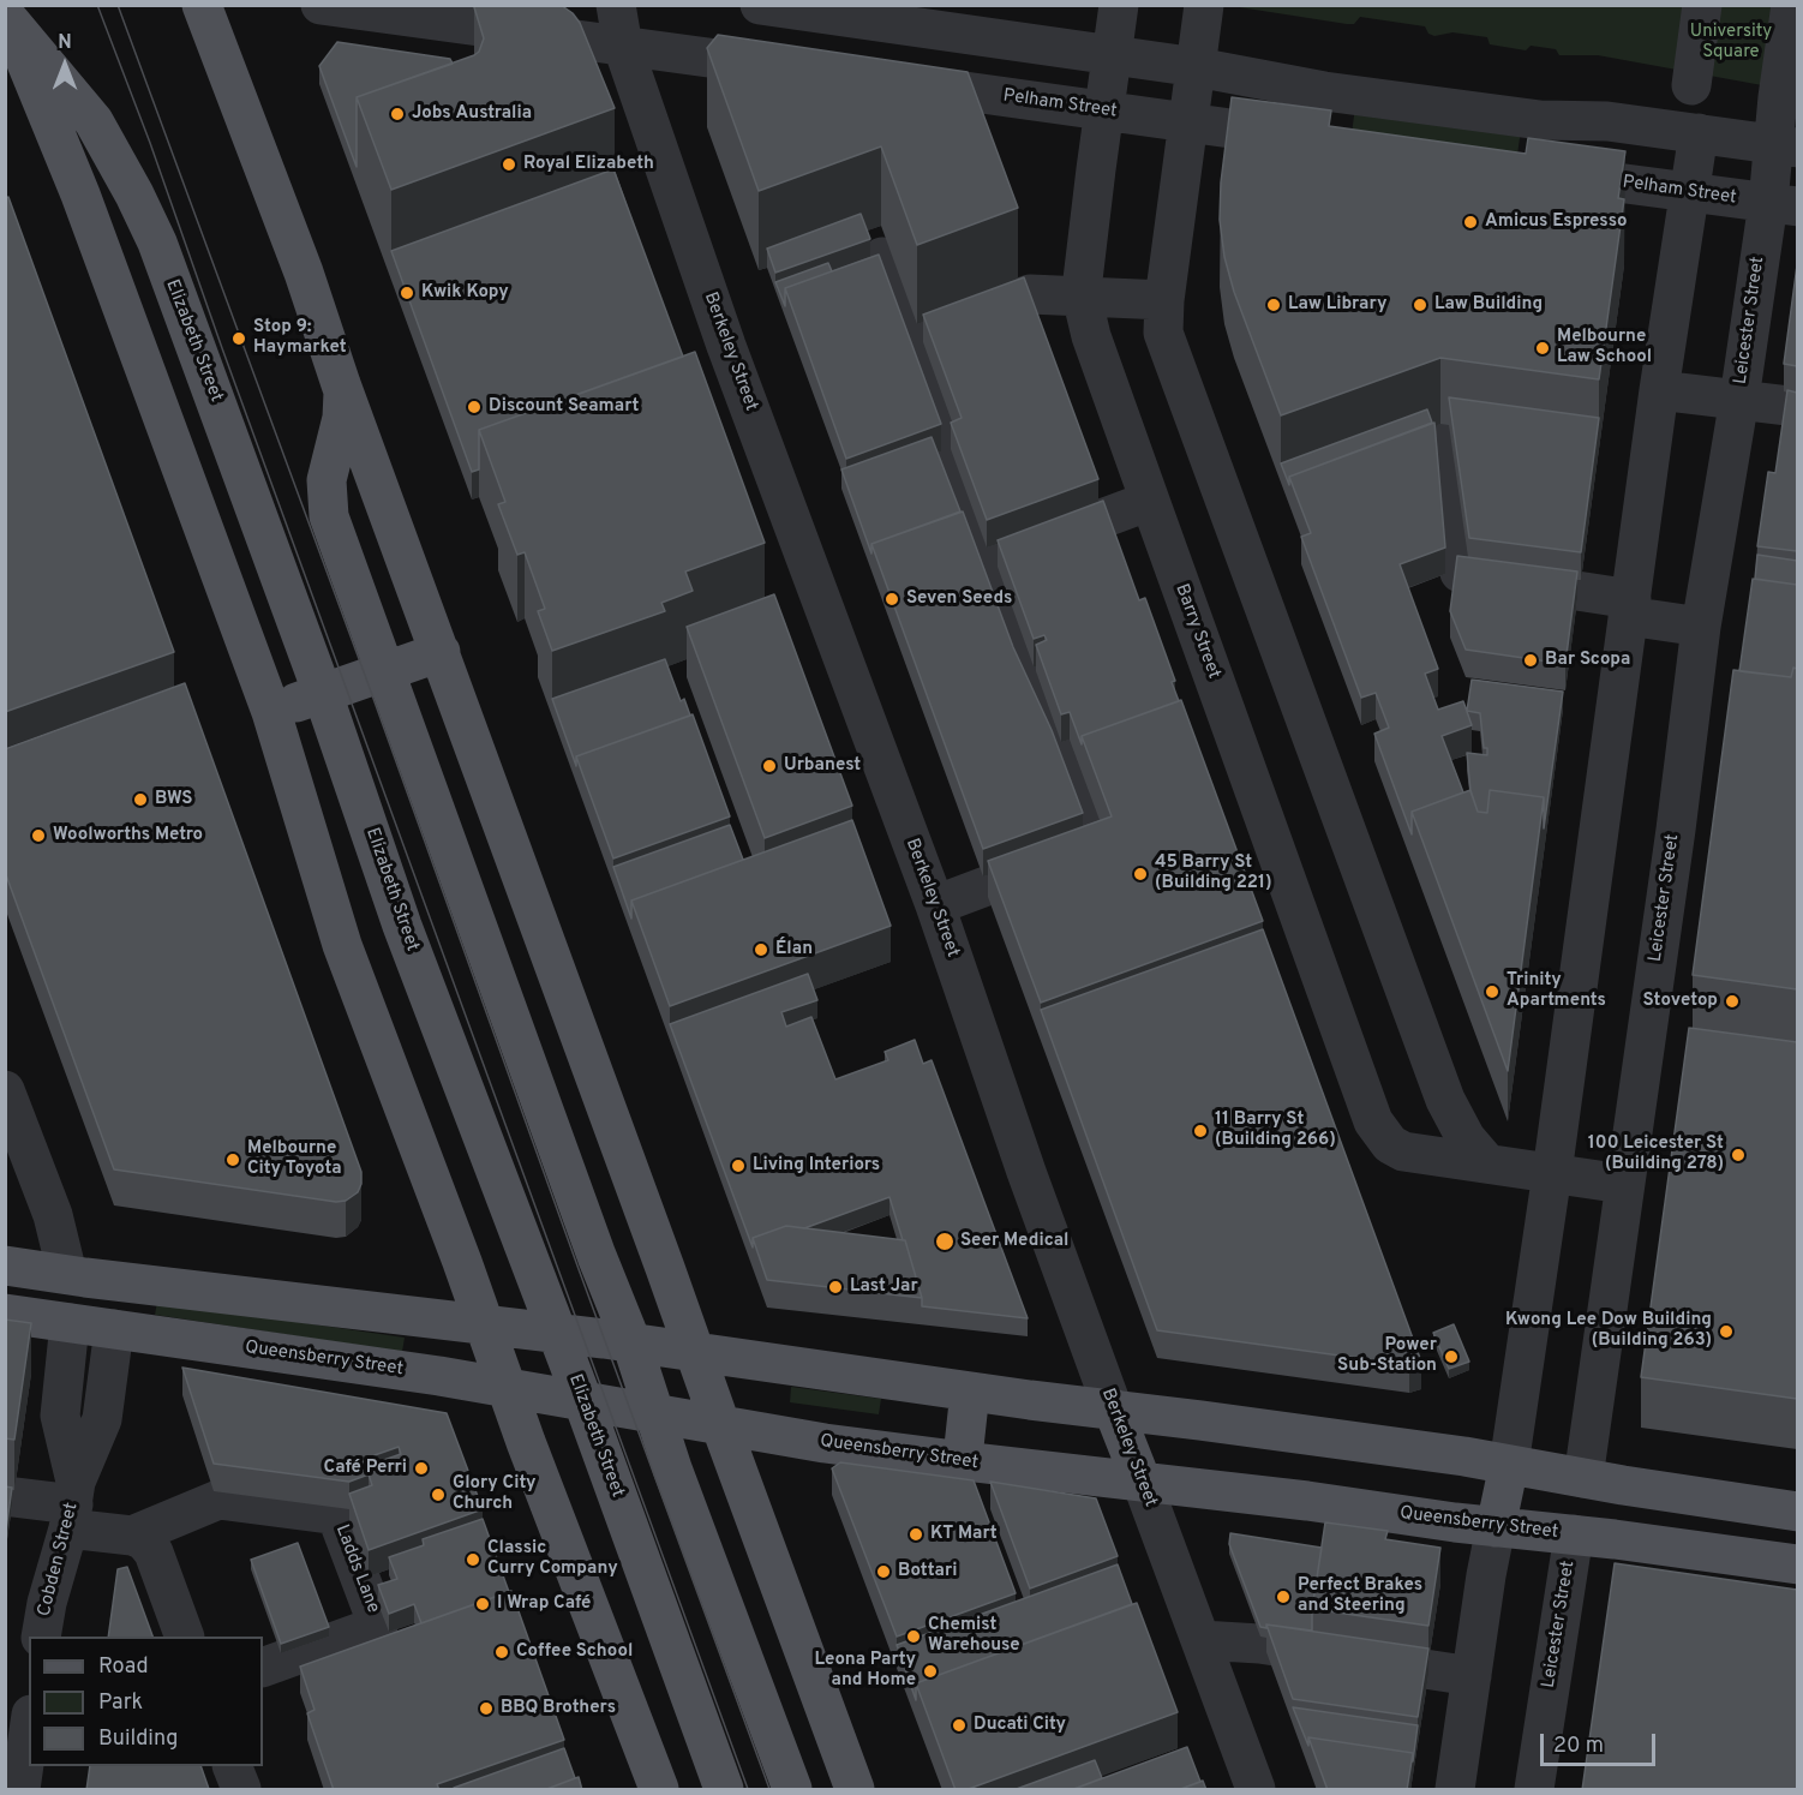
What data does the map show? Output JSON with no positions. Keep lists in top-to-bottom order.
{
  "streets": {
    "main road": [
      "Leicester Street",
      "Elizabeth Street",
      "Berkeley Street",
      "Queensberry Street"
    ],
    "street": [
      "Pelham Street",
      "Barry Street",
      "Cobden Street",
      "Ladds Lane"
    ]
  },
  "crossings": [
    ["Pelham Street", "Leicester Street"],
    ["Pelham Street", "Barry Street"],
    ["Leicester Street", "Barry Street"],
    ["Leicester Street", "Queensberry Street"],
    ["Elizabeth Street", "Queensberry Street"],
    ["Berkeley Street", "Queensberry Street"],
    ["Queensberry Street", "Cobden Street"]
  ],
  "parks": ["University Square"],
  "places": [
    "Jobs Australia",
    "Royal Elizabeth",
    "Amicus Espresso",
    "Kwik Kopy",
    "Law Library",
    "Law Building",
    "Stop 9: Haymarket",
    "Melbourne Law School",
    "Discount Seamart",
    "Seven Seeds",
    "Bar Scopa",
    "Urbanest",
    "BWS",
    "Woolworths Metro",
    "45 Barry St (Building 221)",
    "Élan",
    "Trinity Apartments",
    "Stovetop",
    "11 Barry St (Building 266)",
    "100 Leicester St (Building 278)",
    "Melbourne City Toyota",
    "Living Interiors",
    "Seer Medical",
    "Last Jar",
    "Kwong Lee Dow Building (Building 263)",
    "Power Sub-Station",
    "Café Perri",
    "Glory City Church",
    "KT Mart",
    "Classic Curry Company",
    "Bottari",
    "Perfect Brakes and Steering",
    "I Wrap Café",
    "Chemist Warehouse",
    "Coffee School",
    "Leona Party and Home",
    "BBQ Brothers",
    "Ducati City"
  ],
  "legend": ["Road", "Park", "Building"],
  "scale_bar": "20 m",
  "north": "top"
}
